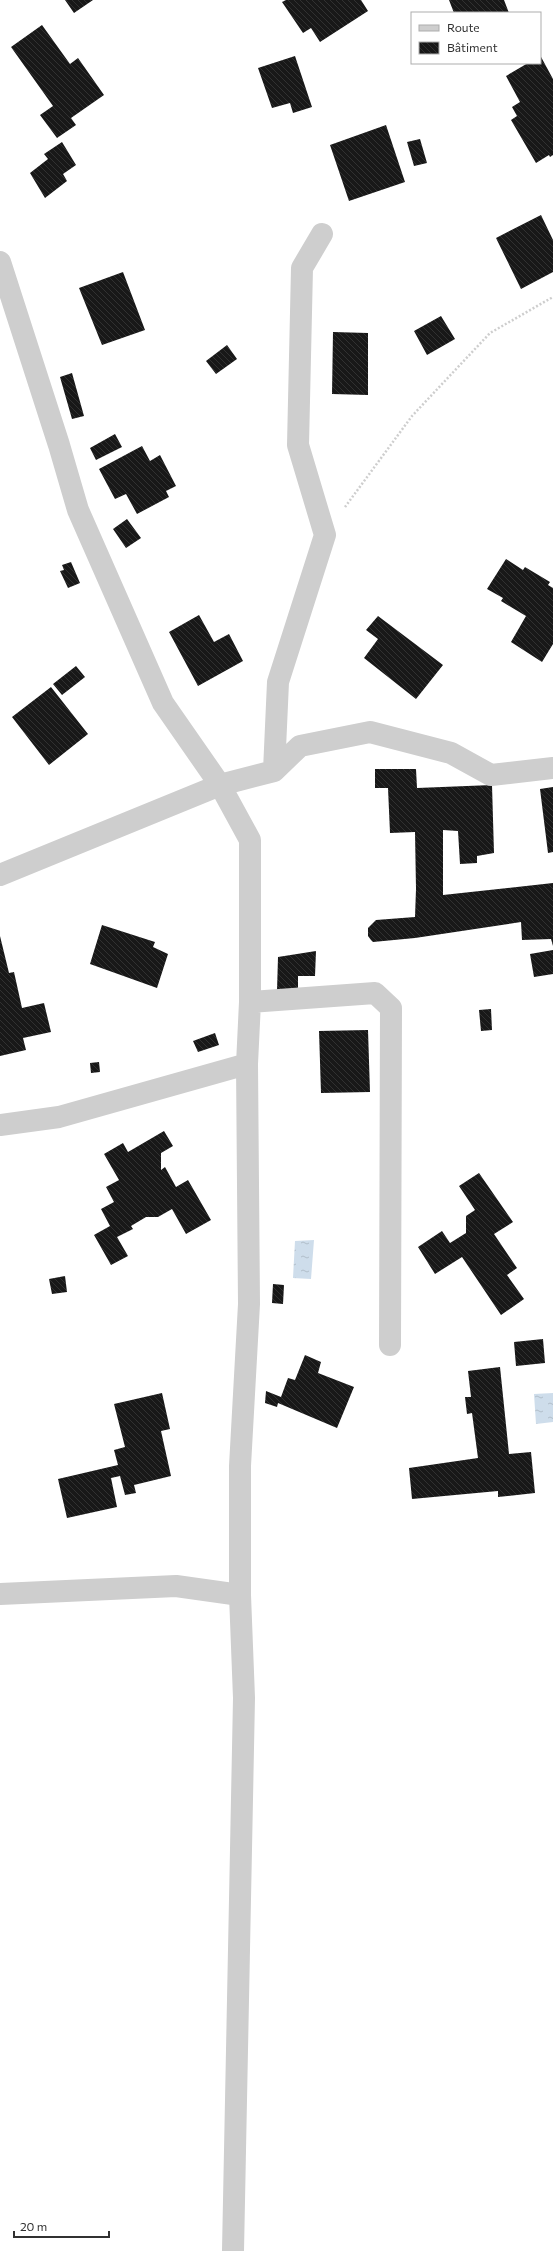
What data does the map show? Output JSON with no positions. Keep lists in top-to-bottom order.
{
  "legend": ["Route", "Bâtiment"],
  "scale_bar": "20 m"
}
